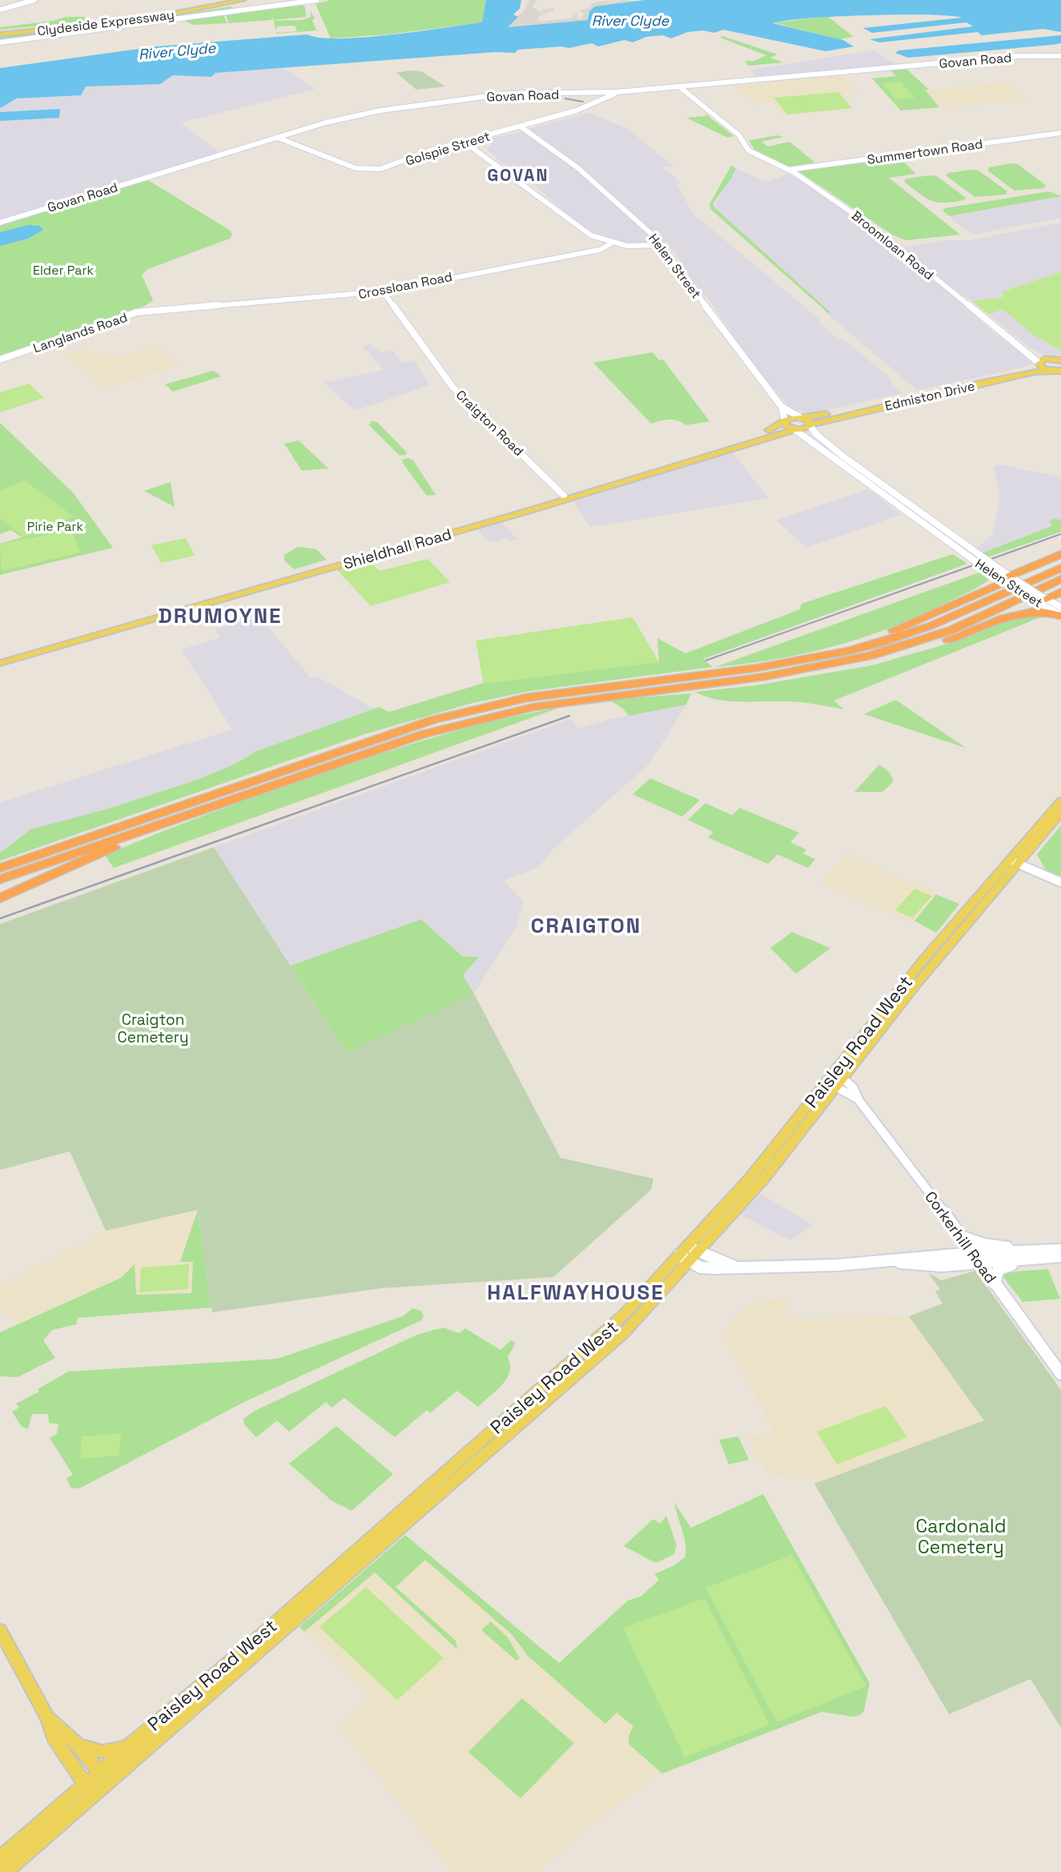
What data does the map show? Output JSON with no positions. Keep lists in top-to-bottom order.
{
  "streets": {
    "main road": [
      "Clydeside Expressway",
      "Edmiston Drive",
      "Shieldhall Road",
      "Paisley Road West"
    ],
    "street": [
      "Govan Road",
      "Golspie Street",
      "Summertown Road",
      "Broomloan Road",
      "Helen Street",
      "Crossloan Road",
      "Langlands Road",
      "Craigton Road",
      "Corkerhill Road"
    ]
  },
  "crossings": [
    ["Govan Road", "Golspie Street"],
    ["Govan Road", "Broomloan Road"],
    ["Golspie Street", "Helen Street"],
    ["Summertown Road", "Broomloan Road"],
    ["Broomloan Road", "Edmiston Drive"],
    ["Helen Street", "Edmiston Drive"],
    ["Helen Street", "Shieldhall Road"],
    ["Crossloan Road", "Langlands Road"],
    ["Crossloan Road", "Craigton Road"],
    ["Edmiston Drive", "Shieldhall Road"],
    ["Craigton Road", "Shieldhall Road"],
    ["Paisley Road West", "Corkerhill Road"]
  ],
  "districts": [
    "GOVAN",
    "DRUMOYNE",
    "CRAIGTON",
    "HALFWAYHOUSE"
  ],
  "water": ["River Clyde"],
  "parks": [
    "Elder Park",
    "Pirie Park",
    "Craigton Cemetery",
    "Cardonald Cemetery"
  ]
}
